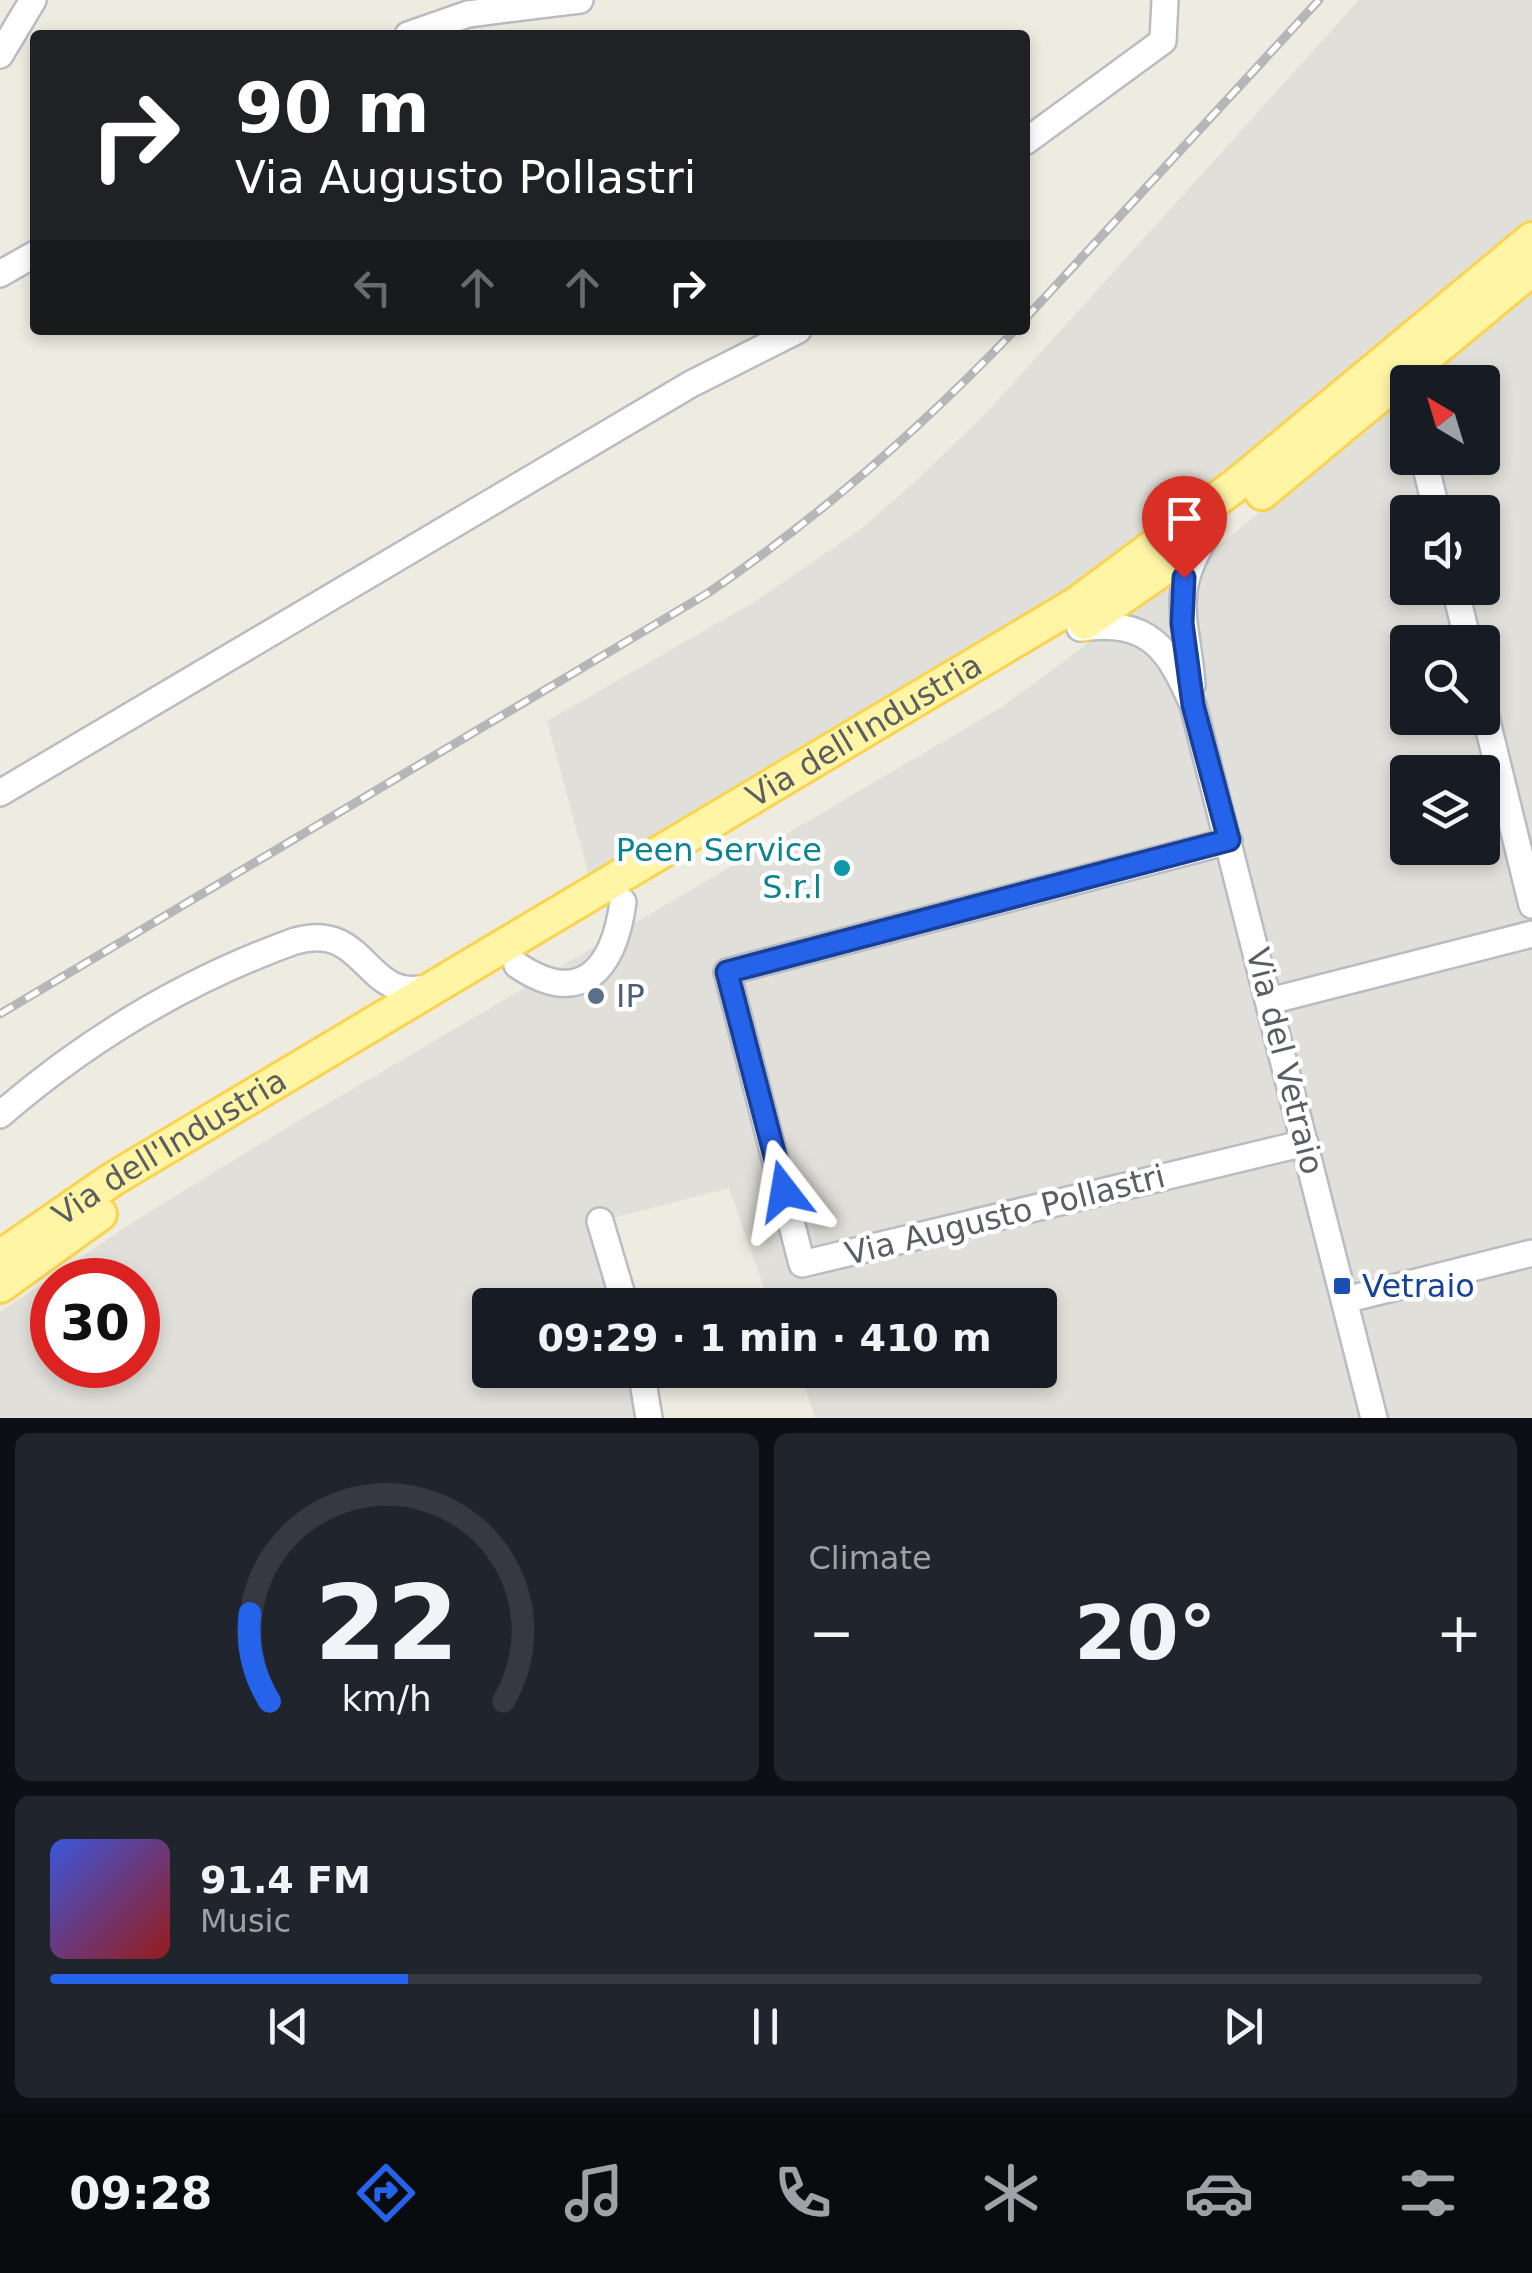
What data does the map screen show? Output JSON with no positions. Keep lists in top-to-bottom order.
{
  "streets": {
    "main road": ["Via dell'Industria"],
    "street": ["Via del Vetraio", "Via Augusto Pollastri"]
  },
  "crossings": [
    ["Via dell'Industria", "Via del Vetraio"],
    ["Via del Vetraio", "Via Augusto Pollastri"]
  ],
  "places": {
    "other": ["Peen Service S.r.l", "IP"],
    "transit": ["Vetraio"]
  },
  "north": "top left",
  "page": {
    "turn": ["90 m", "Via Augusto Pollastri"],
    "limit": "30",
    "trip": "09:29 · 1 min · 410 m",
    "tile": "Climate",
    "heat": ["−", "20°", "+"],
    "song": ["91.4 FM", "Music"],
    "tabs": "09:28",
    "gauge": ["22", "km/h"]
  }
}
